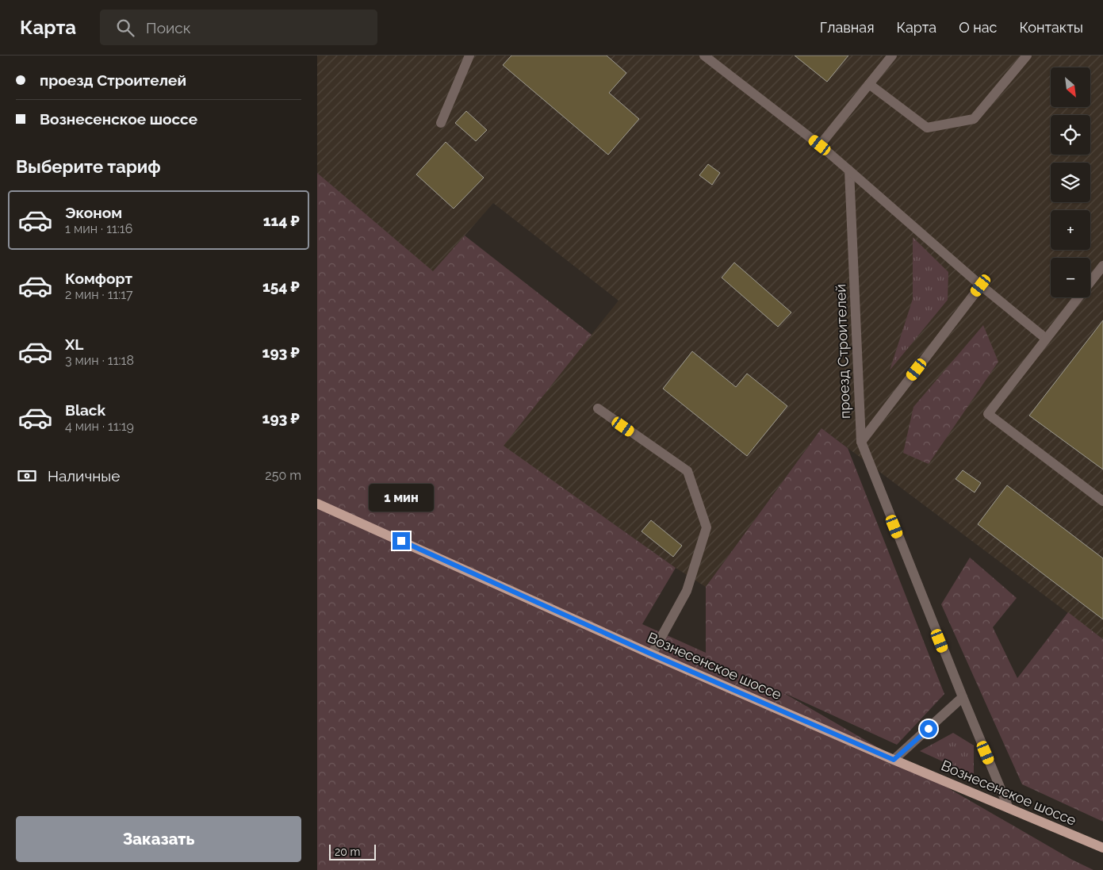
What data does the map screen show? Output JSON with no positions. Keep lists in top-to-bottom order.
{
  "streets": {
    "main road": ["Вознесенское шоссе"],
    "street": ["проезд Строителей"]
  },
  "crossings": [
    ["проезд Строителей", "Вознесенское шоссе"]
  ],
  "scale_bar": "20 m",
  "north": "bottom right",
  "page": {
    "header": "Карта",
    "search": "Поиск",
    "nav": [
      "Главная",
      "Карта",
      "О нас",
      "Контакты"
    ],
    "banner": ["проезд Строителей", "Вознесенское шоссе"],
    "map_buttons": ["+", "−"],
    "heading": "Выберите тариф",
    "list": [
      {
        "name": "Эконом",
        "note": "1 мин · 11:16",
        "value": "114 ₽"
      },
      {
        "name": "Комфорт",
        "note": "2 мин · 11:17",
        "value": "154 ₽"
      },
      {
        "name": "XL",
        "note": "3 мин · 11:18",
        "value": "193 ₽"
      },
      {
        "name": "Black",
        "note": "4 мин · 11:19",
        "value": "193 ₽"
      }
    ],
    "pay": ["Наличные", "250 m"],
    "bubble": "1 мин",
    "buttons": "Заказать",
    "scale": "20 m"
  }
}
